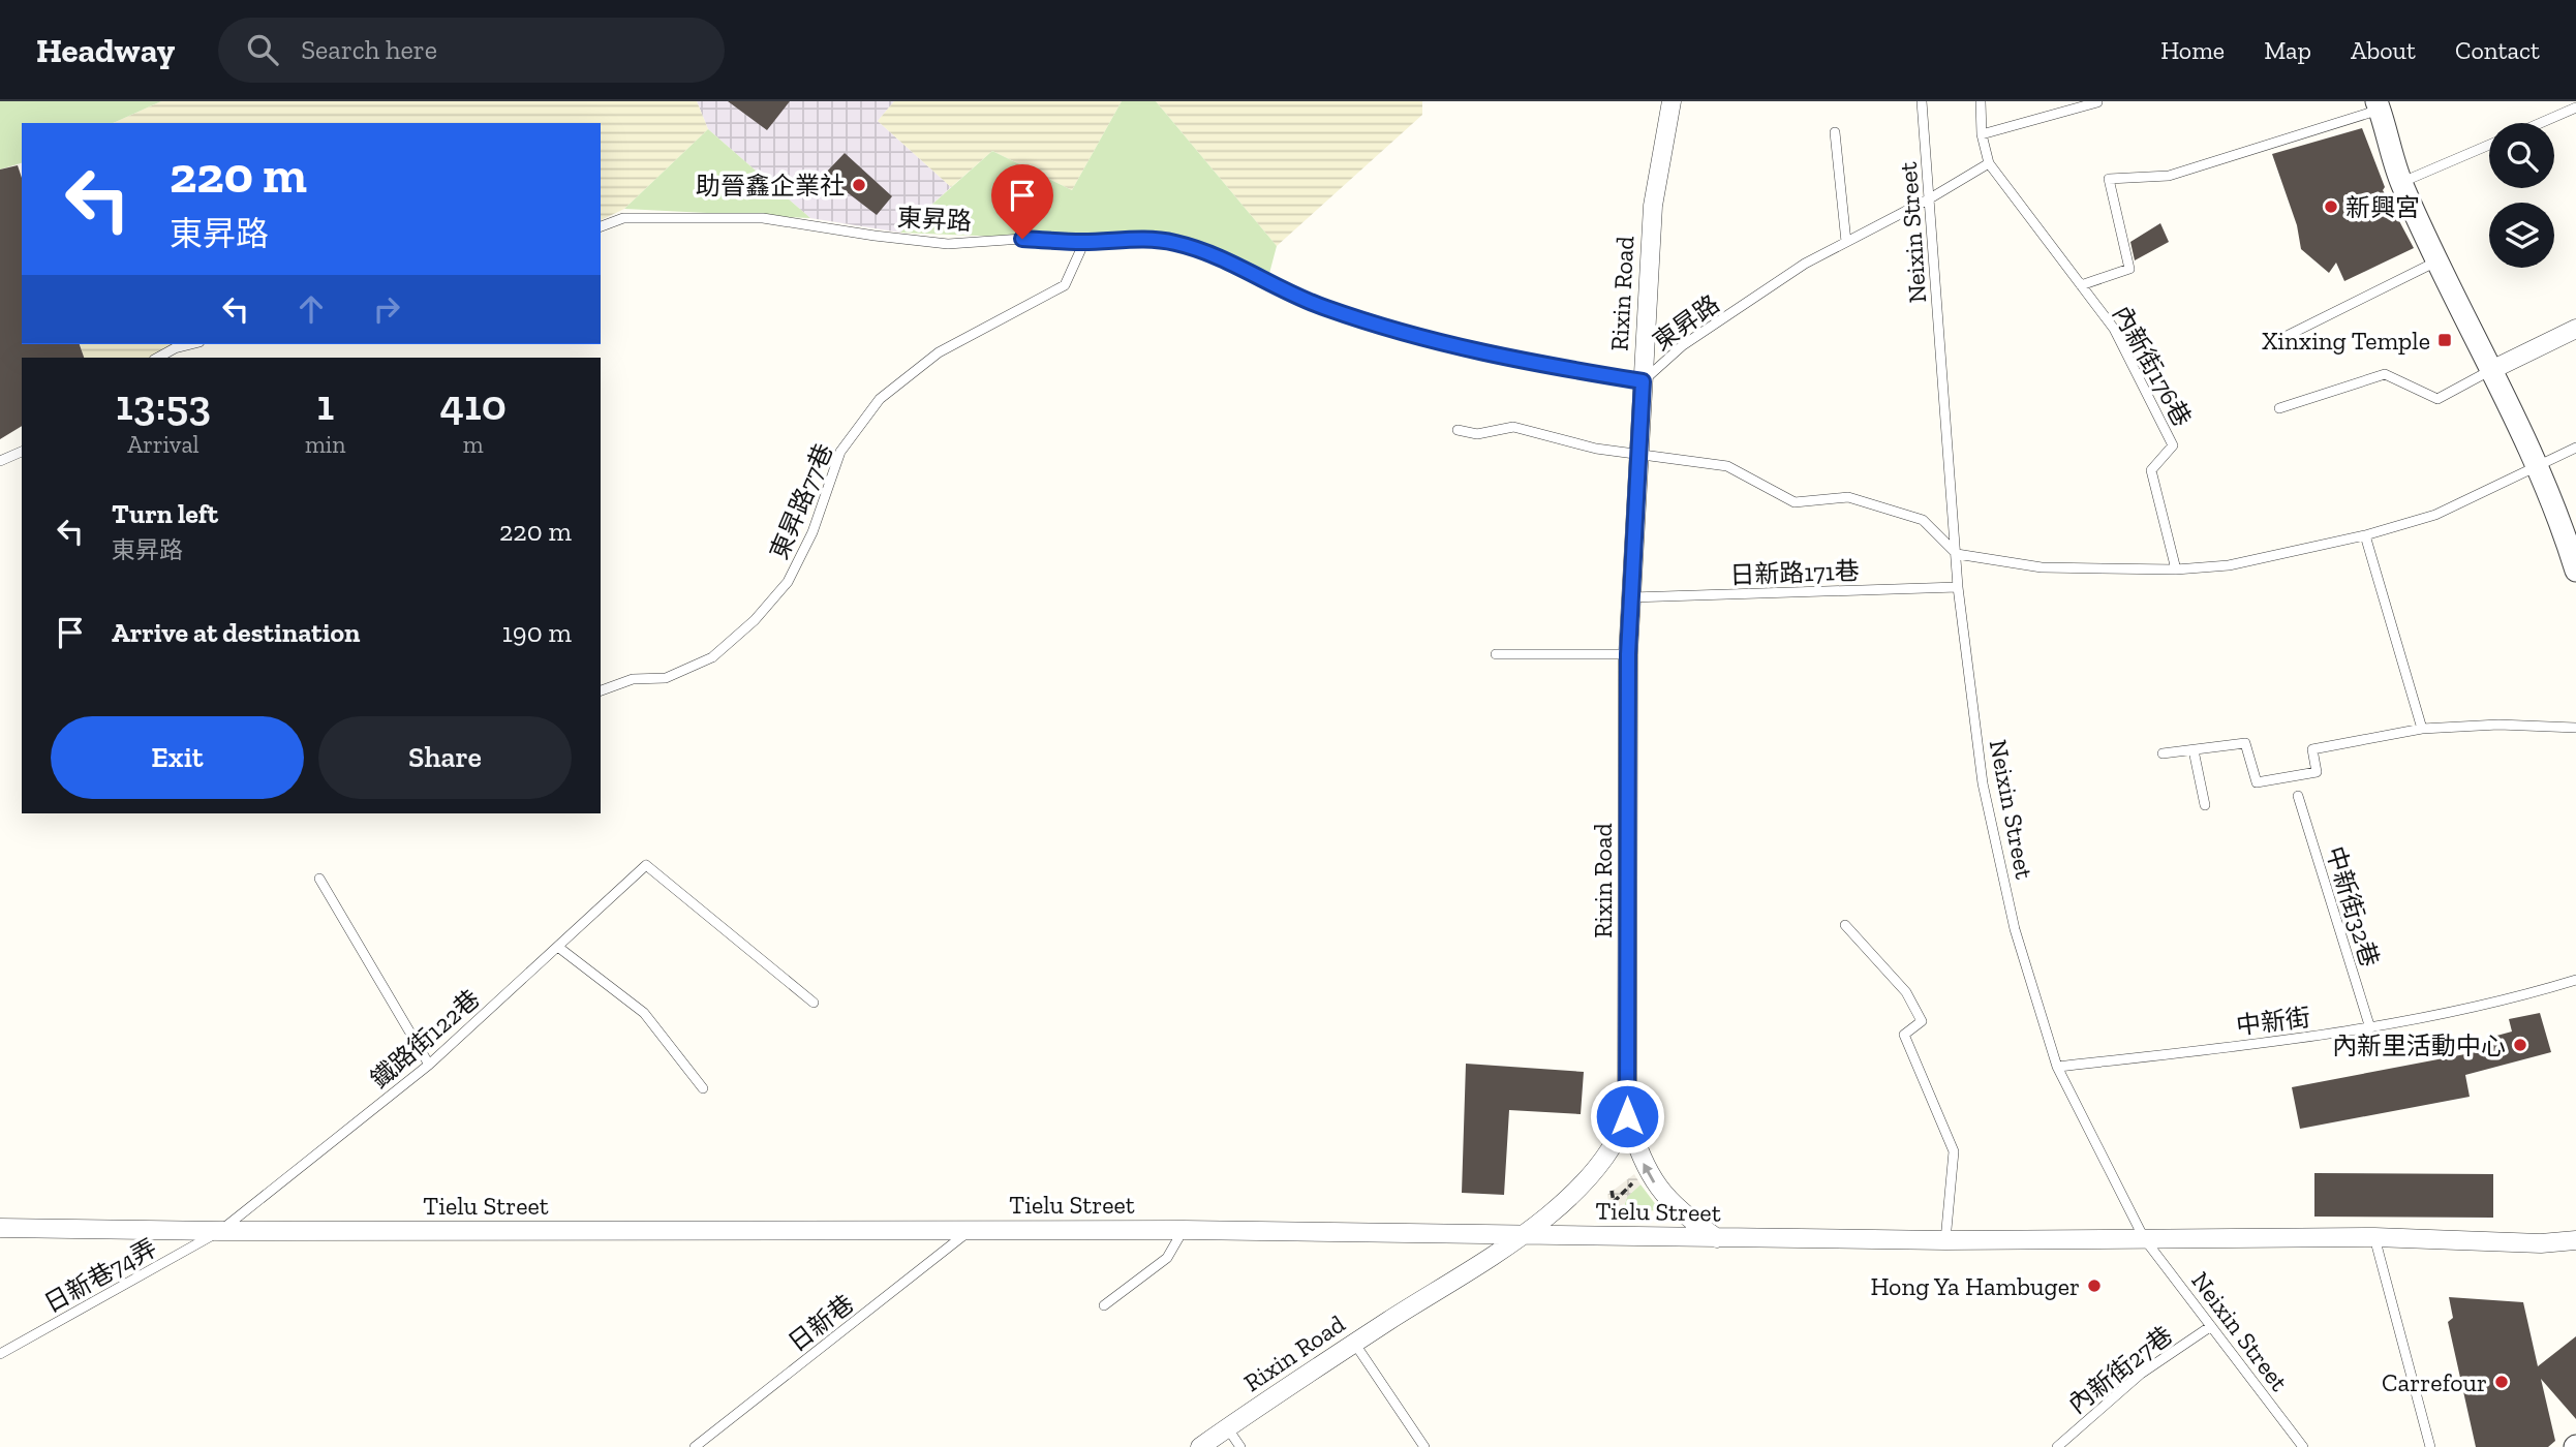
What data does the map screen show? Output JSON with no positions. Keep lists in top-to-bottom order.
{
  "streets": {
    "street": ["Rixin Road", "Tielu Street"],
    "lane": [
      "東昇路",
      "Neixin Street",
      "內新街176巷",
      "東昇路77巷",
      "日新路171巷",
      "中新街32巷",
      "中新街",
      "鐵路街122巷",
      "日新巷74弄",
      "日新巷",
      "內新街27巷"
    ]
  },
  "crossings": [
    ["東昇路", "Neixin Street"],
    ["東昇路", "Rixin Road"],
    ["東昇路", "東昇路77巷"],
    ["Neixin Street", "日新路171巷"],
    ["Neixin Street", "中新街"],
    ["Neixin Street", "Tielu Street"],
    ["Neixin Street", "內新街27巷"],
    ["Rixin Road", "日新路171巷"],
    ["Rixin Road", "Tielu Street"],
    ["中新街32巷", "中新街"],
    ["鐵路街122巷", "Tielu Street"],
    ["鐵路街122巷", "日新巷74弄"],
    ["Tielu Street", "日新巷74弄"],
    ["Tielu Street", "日新巷"]
  ],
  "places": {
    "other": [
      "助晉鑫企業社",
      "新興宮",
      "內新里活動中心",
      "Hong Ya Hambuger",
      "Carrefour"
    ],
    "transit": ["Xinxing Temple"]
  },
  "page": {
    "header": "Headway",
    "search": "Search here",
    "nav": [
      "Home",
      "Map",
      "About",
      "Contact"
    ],
    "turn": ["220 m", "東昇路"],
    "eta": [
      "13:53",
      "Arrival",
      "1",
      "min",
      "410",
      "m"
    ],
    "list": [
      {
        "name": "Turn left",
        "note": "東昇路",
        "value": "220 m"
      },
      {
        "name": "Arrive at destination",
        "value": "190 m"
      }
    ],
    "buttons": ["Exit", "Share"]
  }
}
